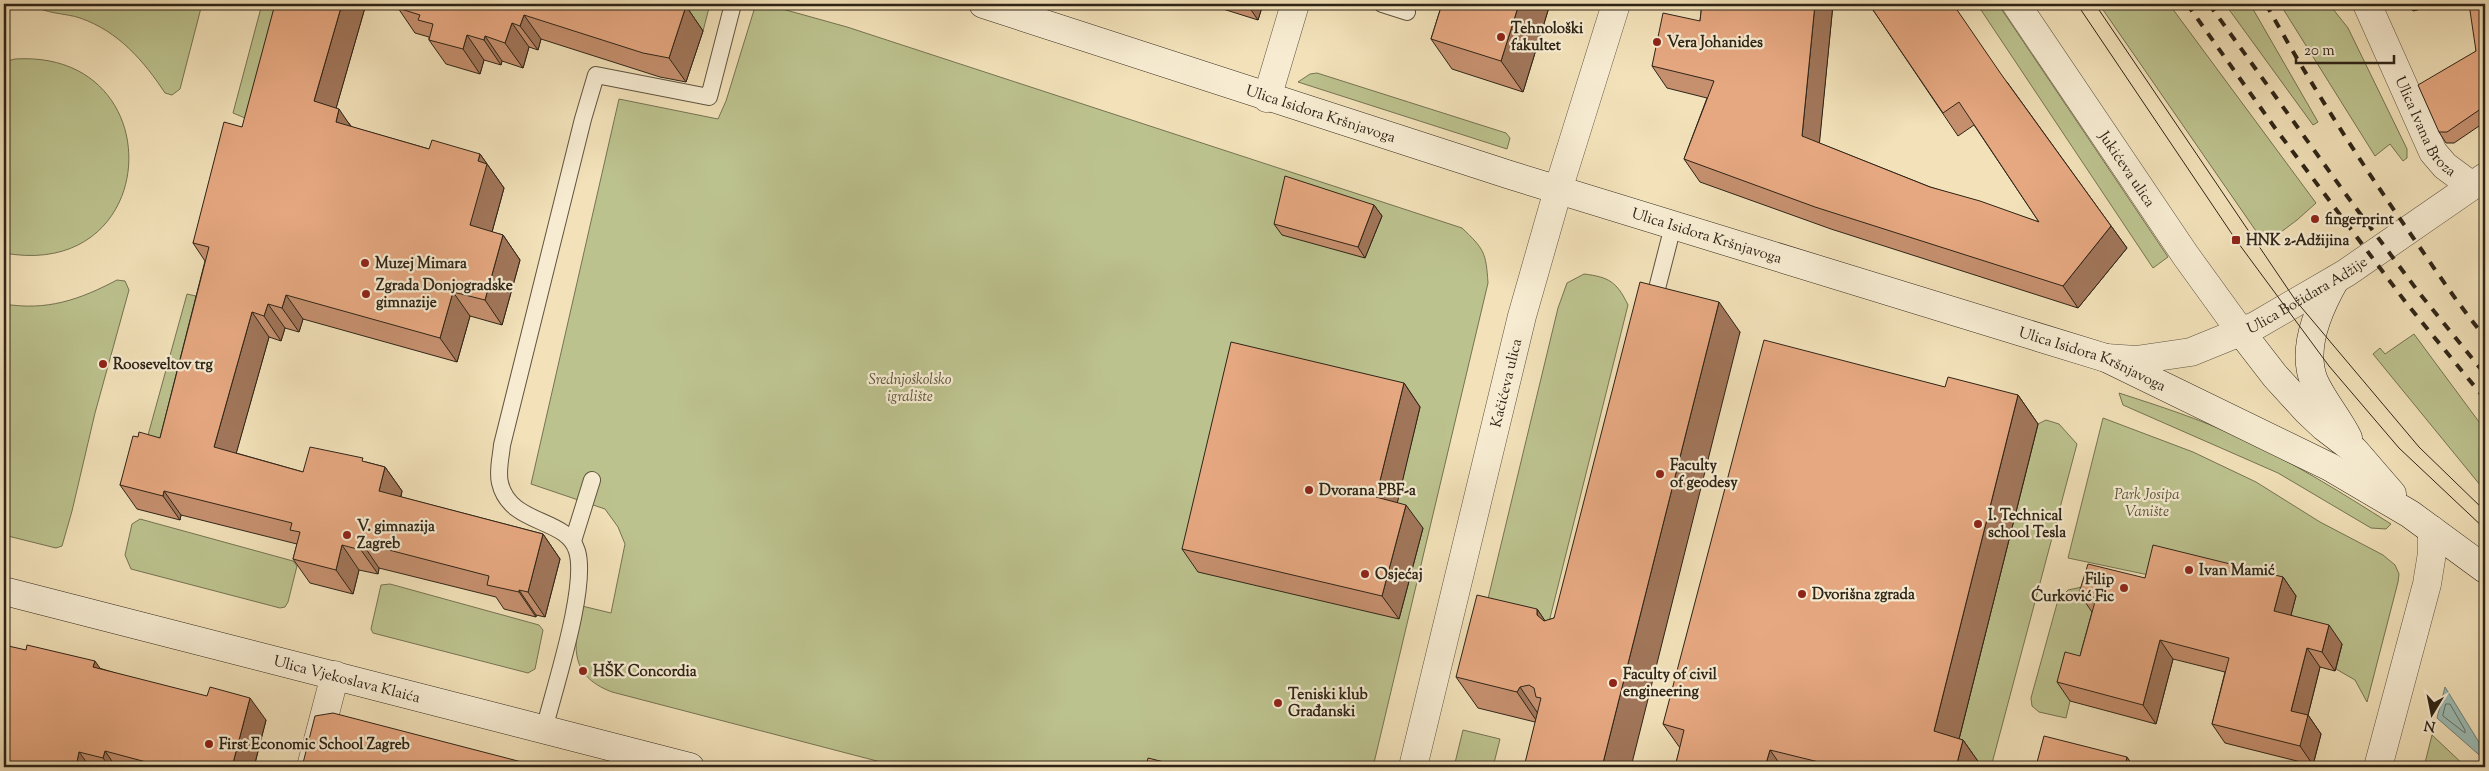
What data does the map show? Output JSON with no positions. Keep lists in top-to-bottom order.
{
  "streets": {
    "main road": [
      "Ulica Isidora Kršnjavoga",
      "Ulica Ivana Broza",
      "Jukićeva ulica",
      "Ulica Božidara Adžije",
      "Kačićeva ulica",
      "Ulica Vjekoslava Klaića"
    ]
  },
  "crossings": [
    ["Ulica Isidora Kršnjavoga", "Ulica Božidara Adžije"],
    ["Ulica Isidora Kršnjavoga", "Kačićeva ulica"],
    ["Ulica Ivana Broza", "Ulica Božidara Adžije"],
    ["Jukićeva ulica", "Ulica Božidara Adžije"]
  ],
  "parks": ["Srednjoškolsko igralište", "Park Josipa Vanište"],
  "places": {
    "other": [
      "Tehnološki fakultet",
      "Vera Johanides",
      "fingerprint",
      "Muzej Mimara",
      "Zgrada Donjogradske gimnazije",
      "Rooseveltov trg",
      "Faculty of geodesy",
      "Dvorana PBF-a",
      "I. Technical school Tesla",
      "V. gimnazija Zagreb",
      "Ivan Mamić",
      "Osjećaj",
      "Filip Ćurković Fic",
      "Dvorišna zgrada",
      "HŠK Concordia",
      "Faculty of civil engineering",
      "Teniski klub Građanski",
      "First Economic School Zagreb"
    ],
    "transit": ["HNK 2-Adžijina"]
  },
  "scale_bar": "20 m",
  "north": "bottom"
}
